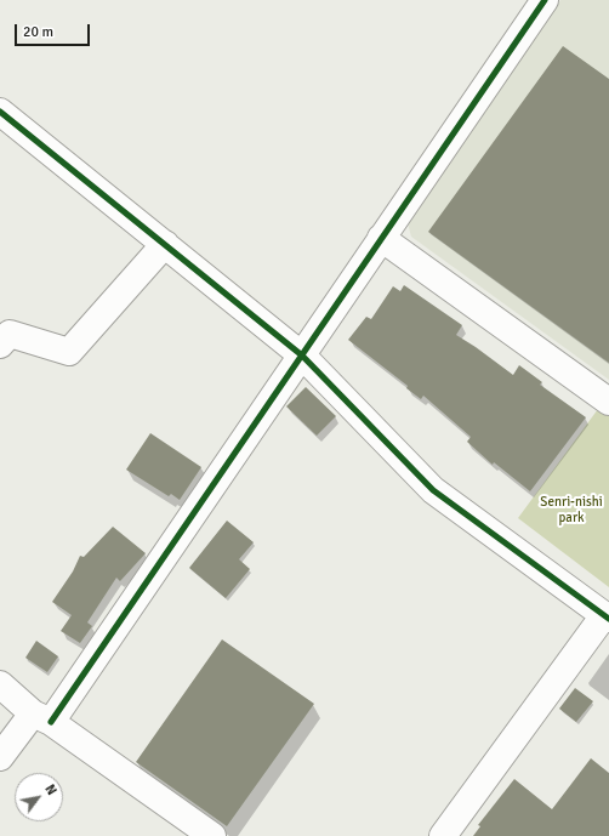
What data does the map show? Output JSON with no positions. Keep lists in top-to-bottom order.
{
  "parks": ["Senri-nishi park"],
  "scale_bar": "20 m",
  "north": "top right"
}
